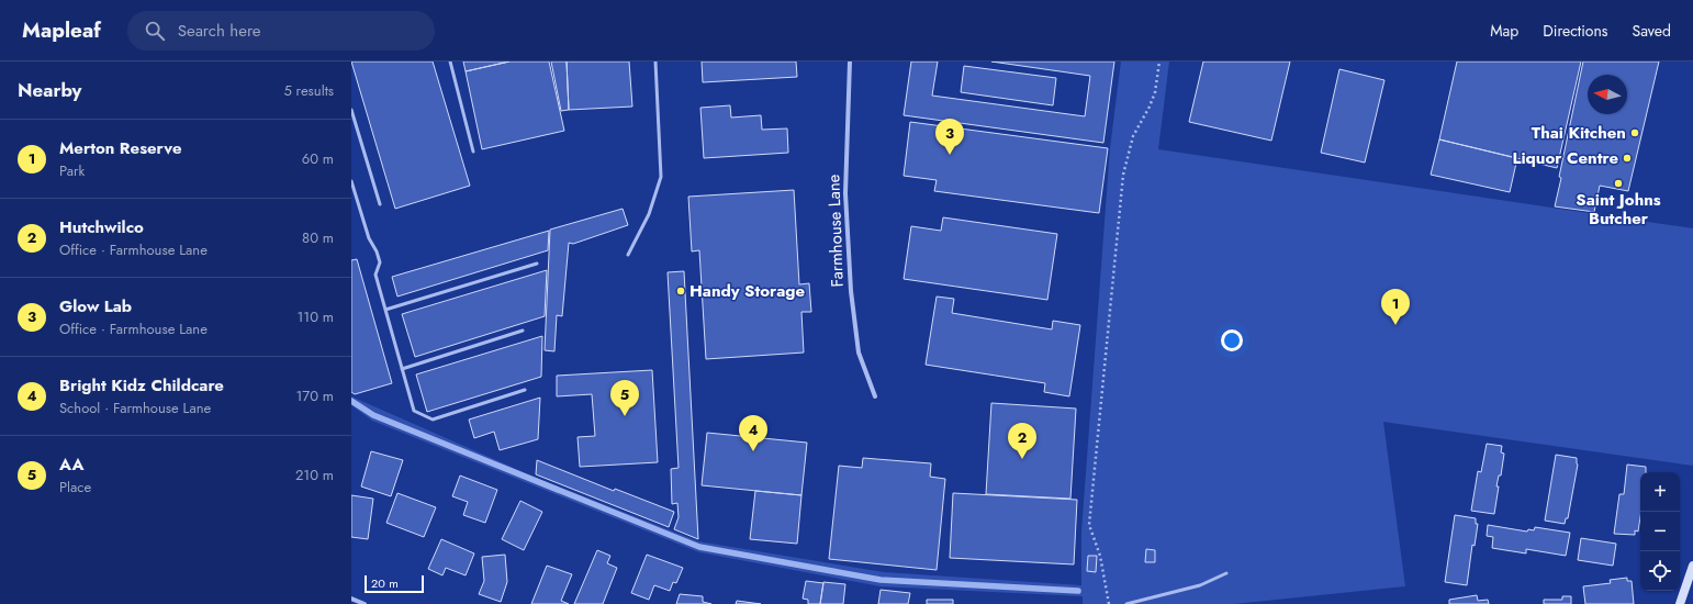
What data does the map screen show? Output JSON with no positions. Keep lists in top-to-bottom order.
{
  "streets": {
    "street": ["Farmhouse Lane"]
  },
  "places": [
    "Thai Kitchen",
    "Liquor Centre",
    "Saint Johns Butcher",
    "Handy Storage"
  ],
  "scale_bar": "20 m",
  "north": "left",
  "page": {
    "header": "Mapleaf",
    "search": "Search here",
    "nav": ["Map", "Directions", "Saved"],
    "heading": ["Nearby", "5 results"],
    "list": [
      {
        "mark": "1",
        "name": "Merton Reserve",
        "note": "Park",
        "value": "60 m"
      },
      {
        "mark": "2",
        "name": "Hutchwilco",
        "note": "Office · Farmhouse Lane",
        "value": "80 m"
      },
      {
        "mark": "3",
        "name": "Glow Lab",
        "note": "Office · Farmhouse Lane",
        "value": "110 m"
      },
      {
        "mark": "4",
        "name": "Bright Kidz Childcare",
        "note": "School · Farmhouse Lane",
        "value": "170 m"
      },
      {
        "mark": "5",
        "name": "AA",
        "note": "Place",
        "value": "210 m"
      }
    ],
    "pins": [
      "3",
      "1",
      "5",
      "4",
      "2"
    ],
    "map_buttons": ["+", "−"],
    "scale": "20 m"
  }
}
